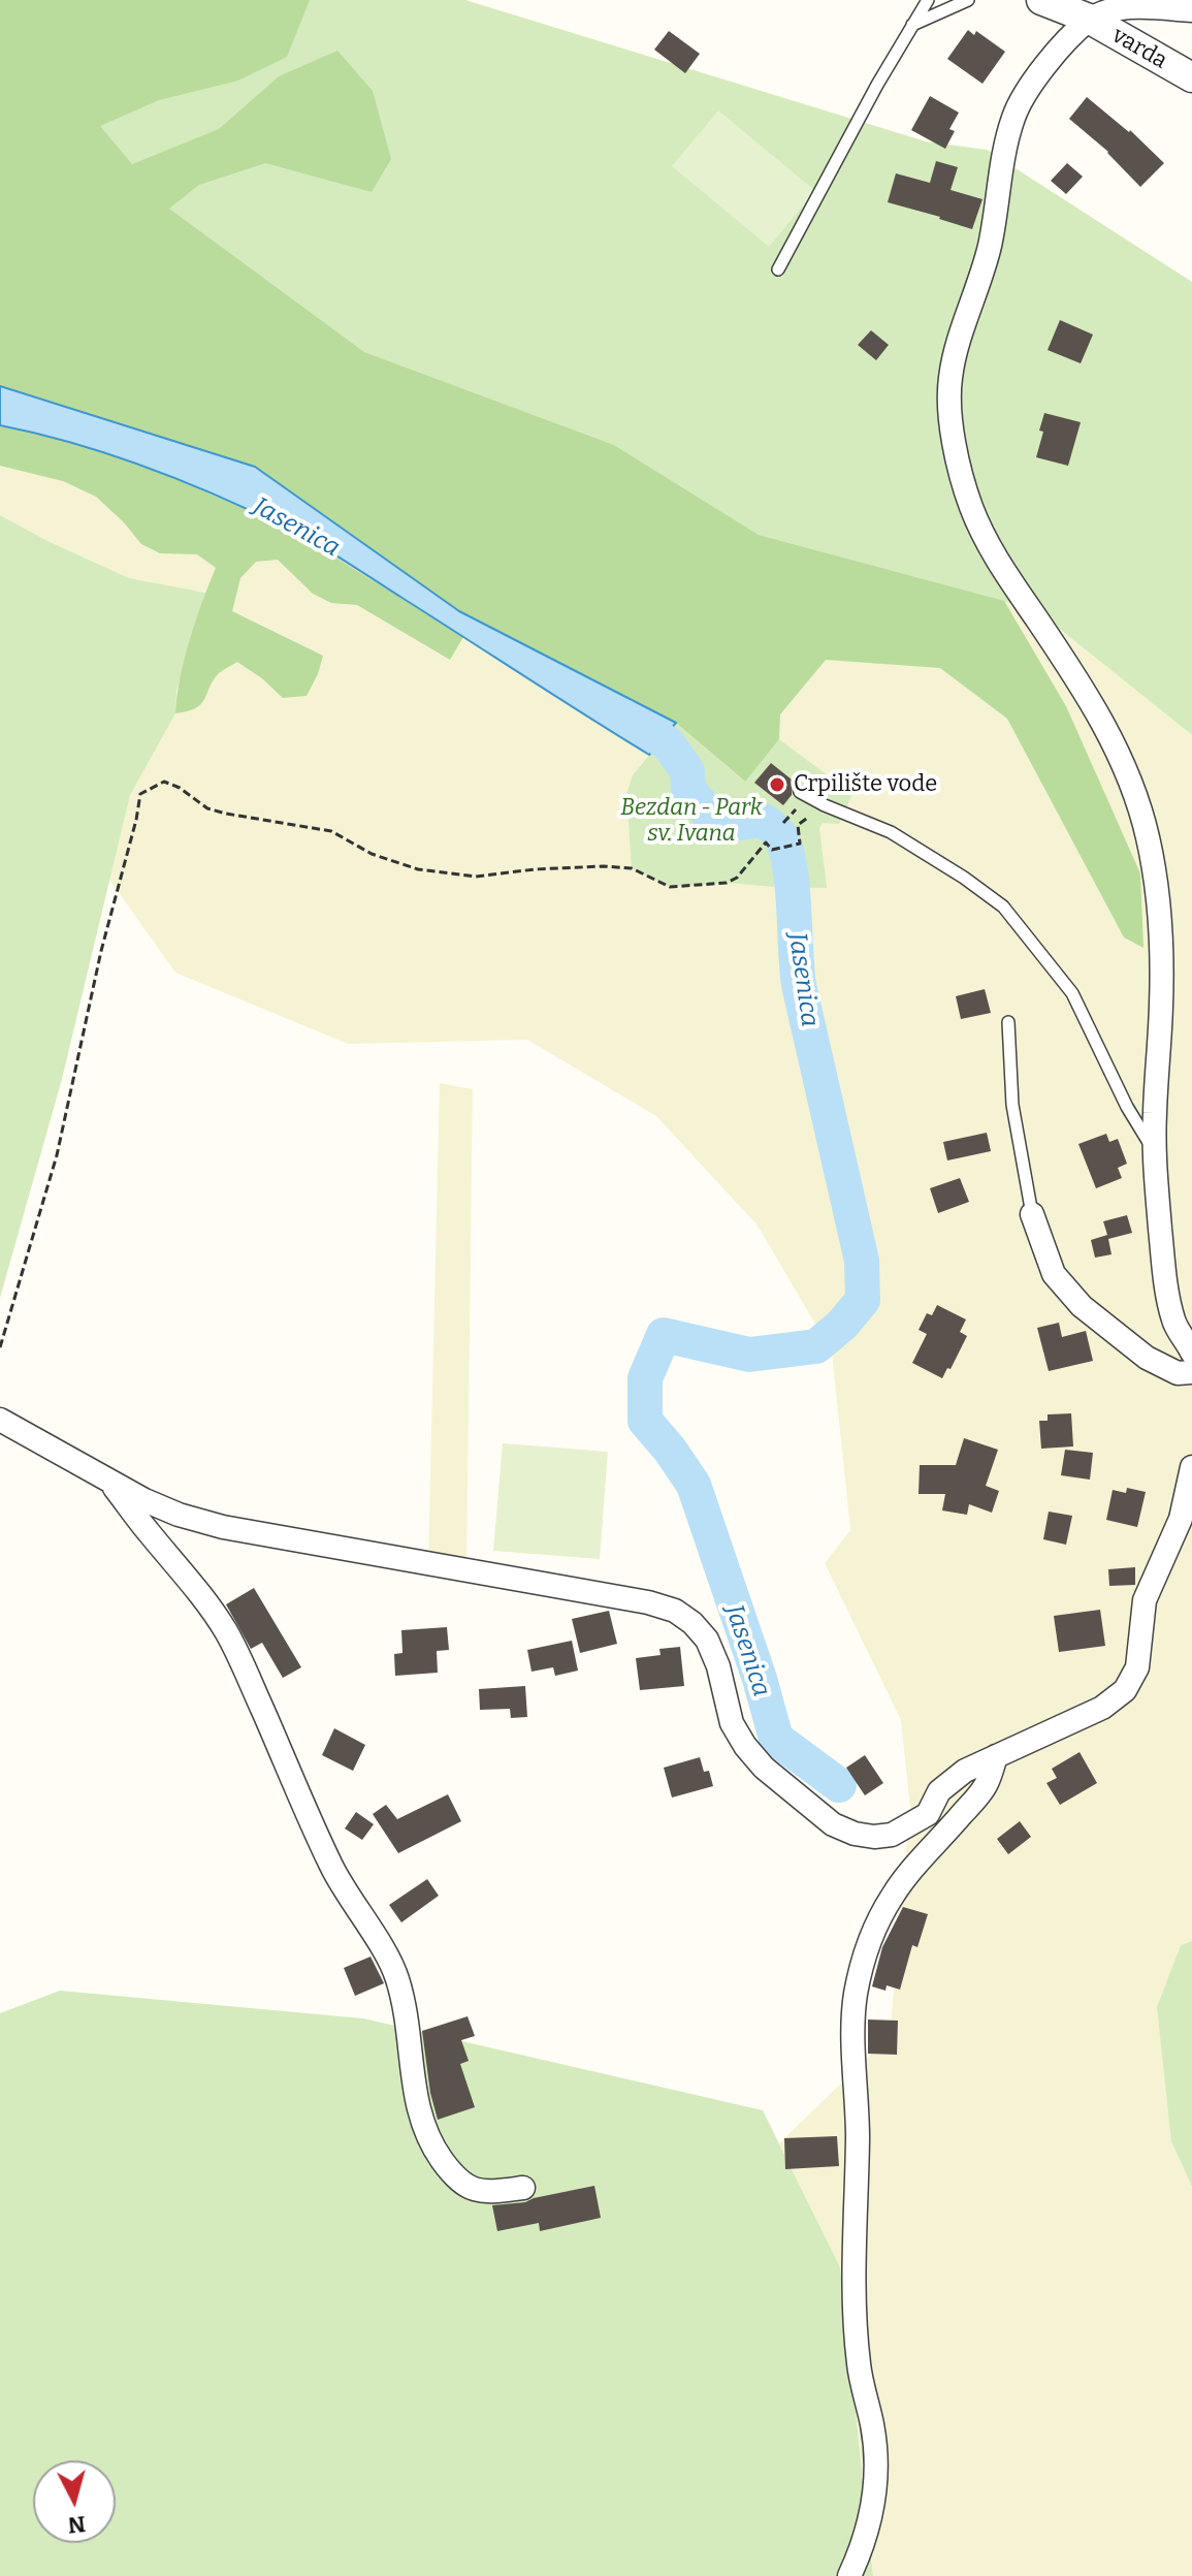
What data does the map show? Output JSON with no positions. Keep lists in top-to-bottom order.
{
  "streets": {
    "street": ["varda"]
  },
  "water": ["Jasenica"],
  "parks": ["Bezdan - Park sv. Ivana"],
  "places": ["Crpilište vode"],
  "north": "bottom"
}
